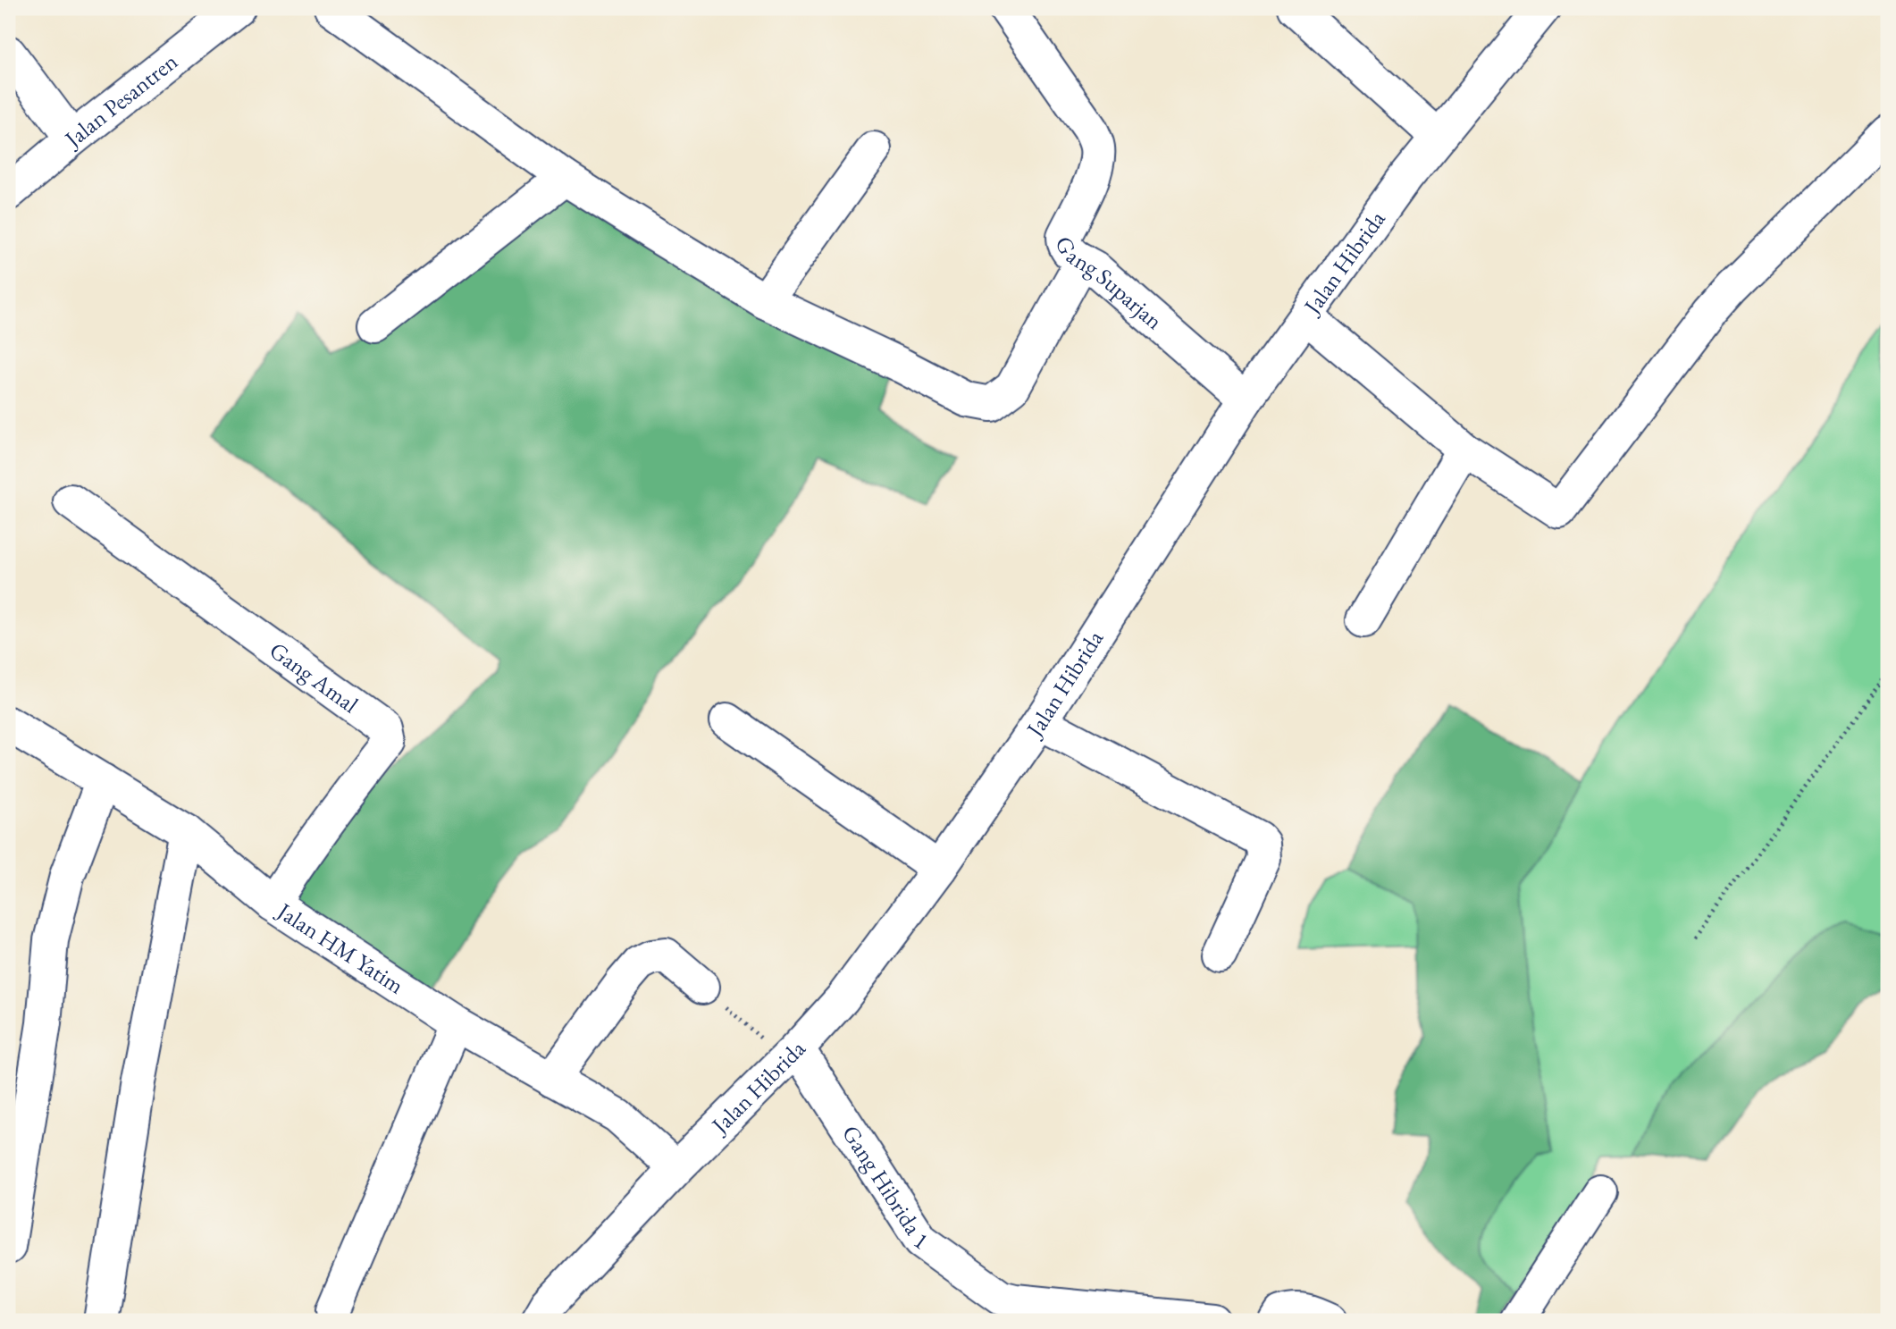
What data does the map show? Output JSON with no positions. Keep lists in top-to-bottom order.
{
  "streets": {
    "street": [
      "Jalan Pesantren",
      "Jalan Hibrida",
      "Gang Suparjan",
      "Gang Amal",
      "Jalan HM Yatim",
      "Gang Hibrida 1"
    ]
  },
  "crossings": [
    ["Jalan Hibrida", "Gang Suparjan"],
    ["Jalan Hibrida", "Jalan HM Yatim"],
    ["Jalan Hibrida", "Gang Hibrida 1"],
    ["Gang Amal", "Jalan HM Yatim"]
  ]
}
